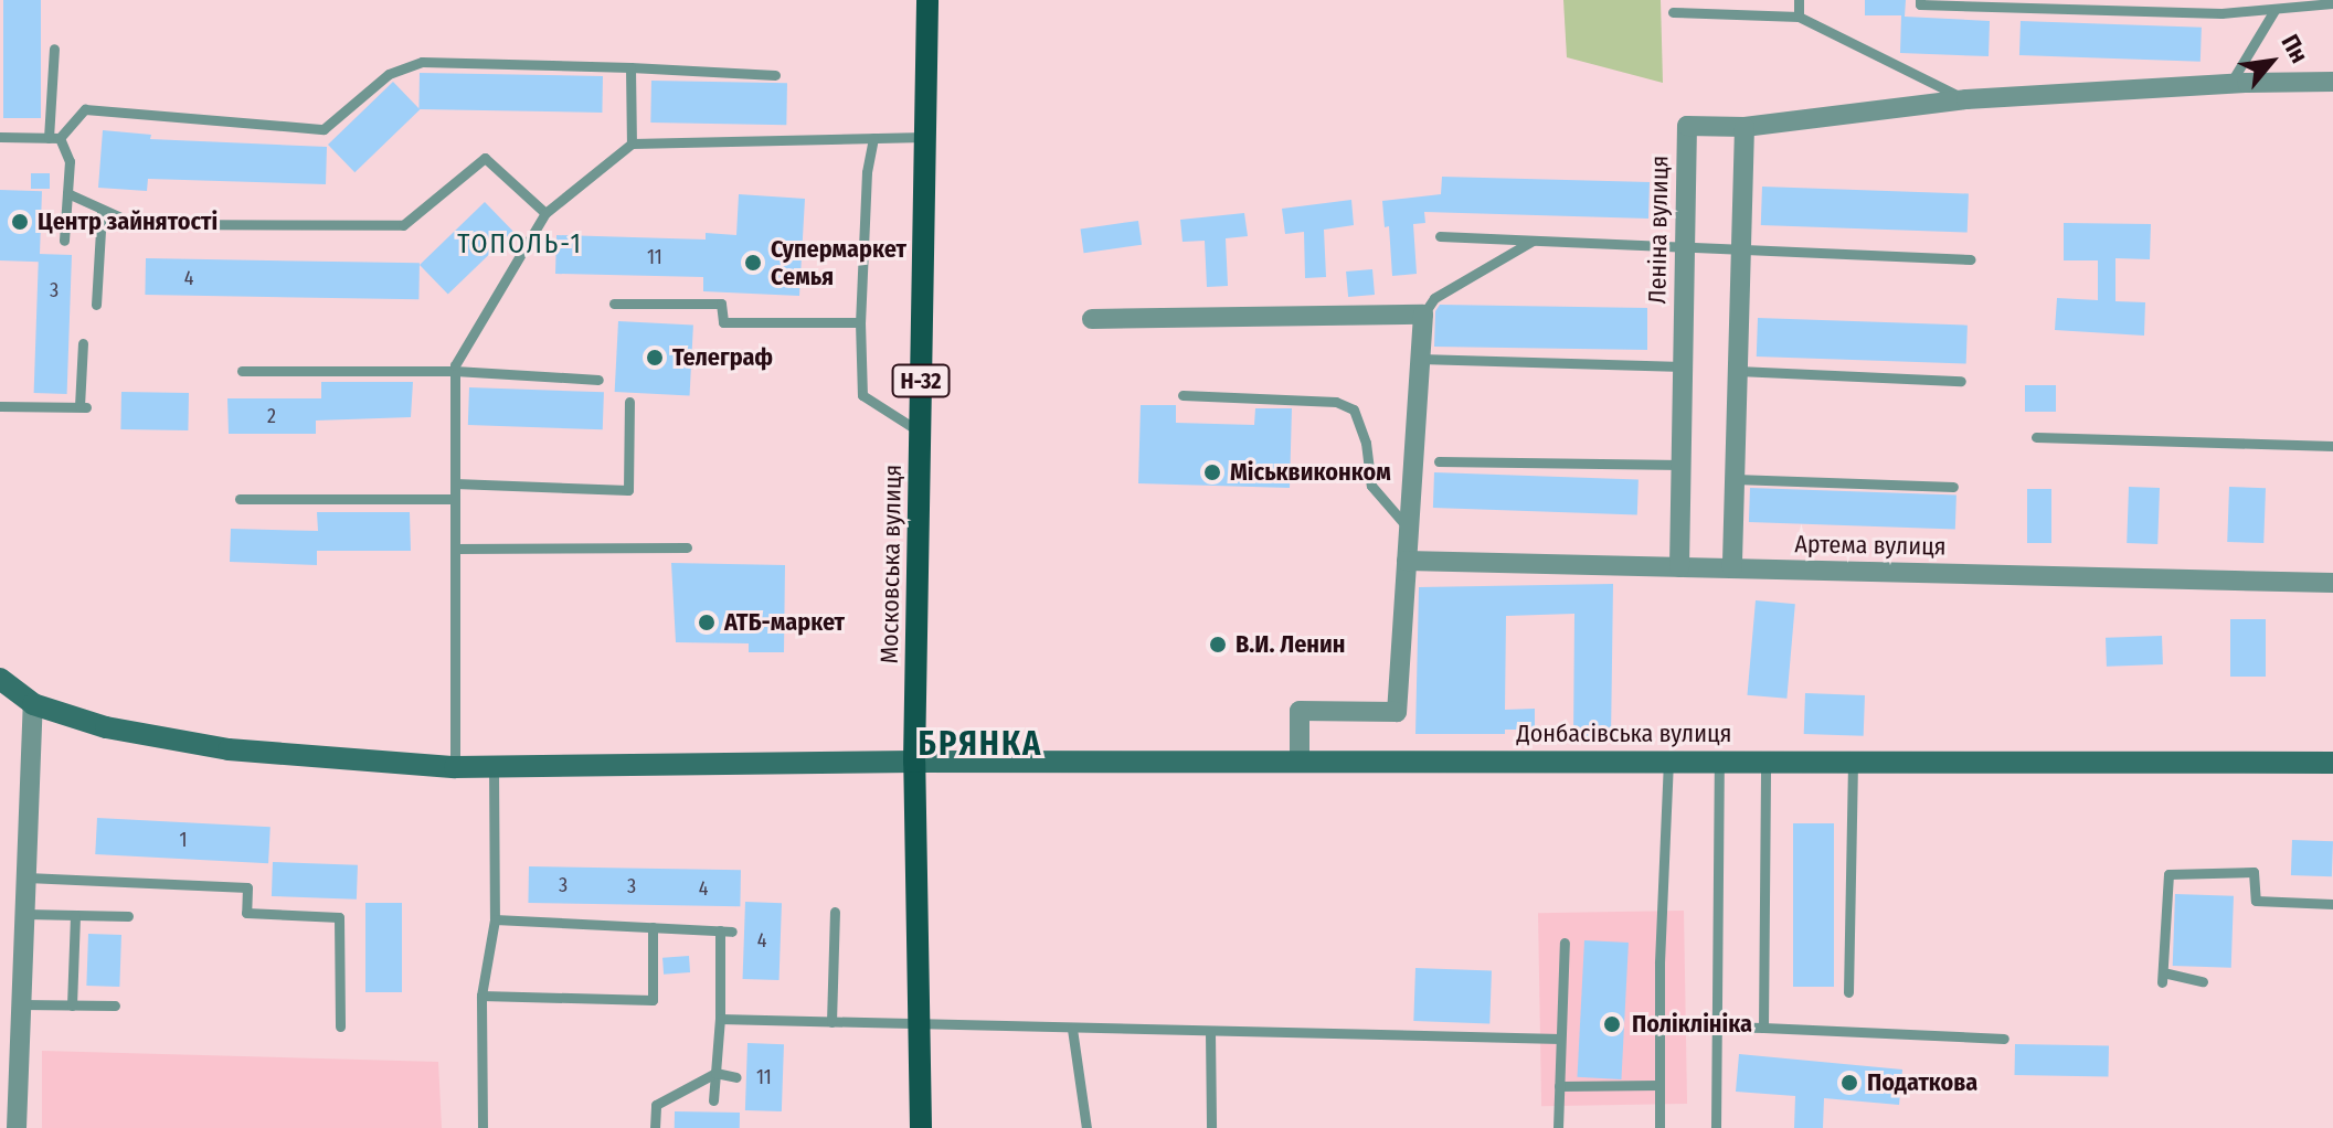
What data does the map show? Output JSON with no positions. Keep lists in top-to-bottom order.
{
  "streets": {
    "main road": ["Н-32", "Московська вулиця"],
    "street": ["Леніна вулиця", "Артема вулиця", "Донбасівська вулиця"]
  },
  "crossings": [
    ["Леніна вулиця", "Артема вулиця"],
    ["Московська вулиця", "Донбасівська вулиця"]
  ],
  "districts": ["ТОПОЛЬ-1", "БРЯНКА"],
  "places": [
    "Центр зайнятості",
    "Супермаркет Семья",
    "Телеграф",
    "Міськвиконком",
    "АТБ-маркет",
    "В.И. Ленин",
    "Поліклініка",
    "Податкова"
  ],
  "house_numbers": [
    "11",
    "4",
    "3",
    "2",
    "1",
    "3",
    "3",
    "4",
    "4",
    "11"
  ],
  "north": "top right"
}
